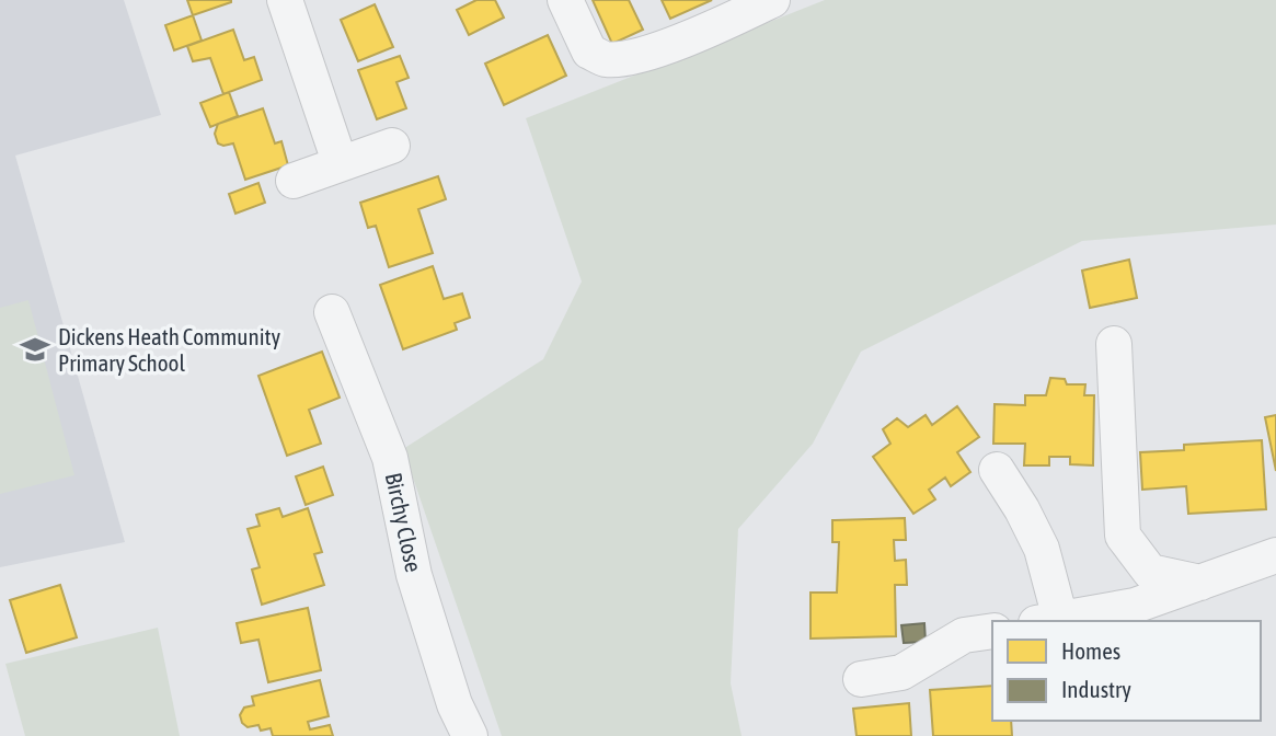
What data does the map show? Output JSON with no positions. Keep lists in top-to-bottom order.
{
  "streets": {
    "street": ["Birchy Close"]
  },
  "places": {
    "school or university": ["Dickens Heath Community Primary School"]
  },
  "legend": ["Homes", "Industry"]
}
